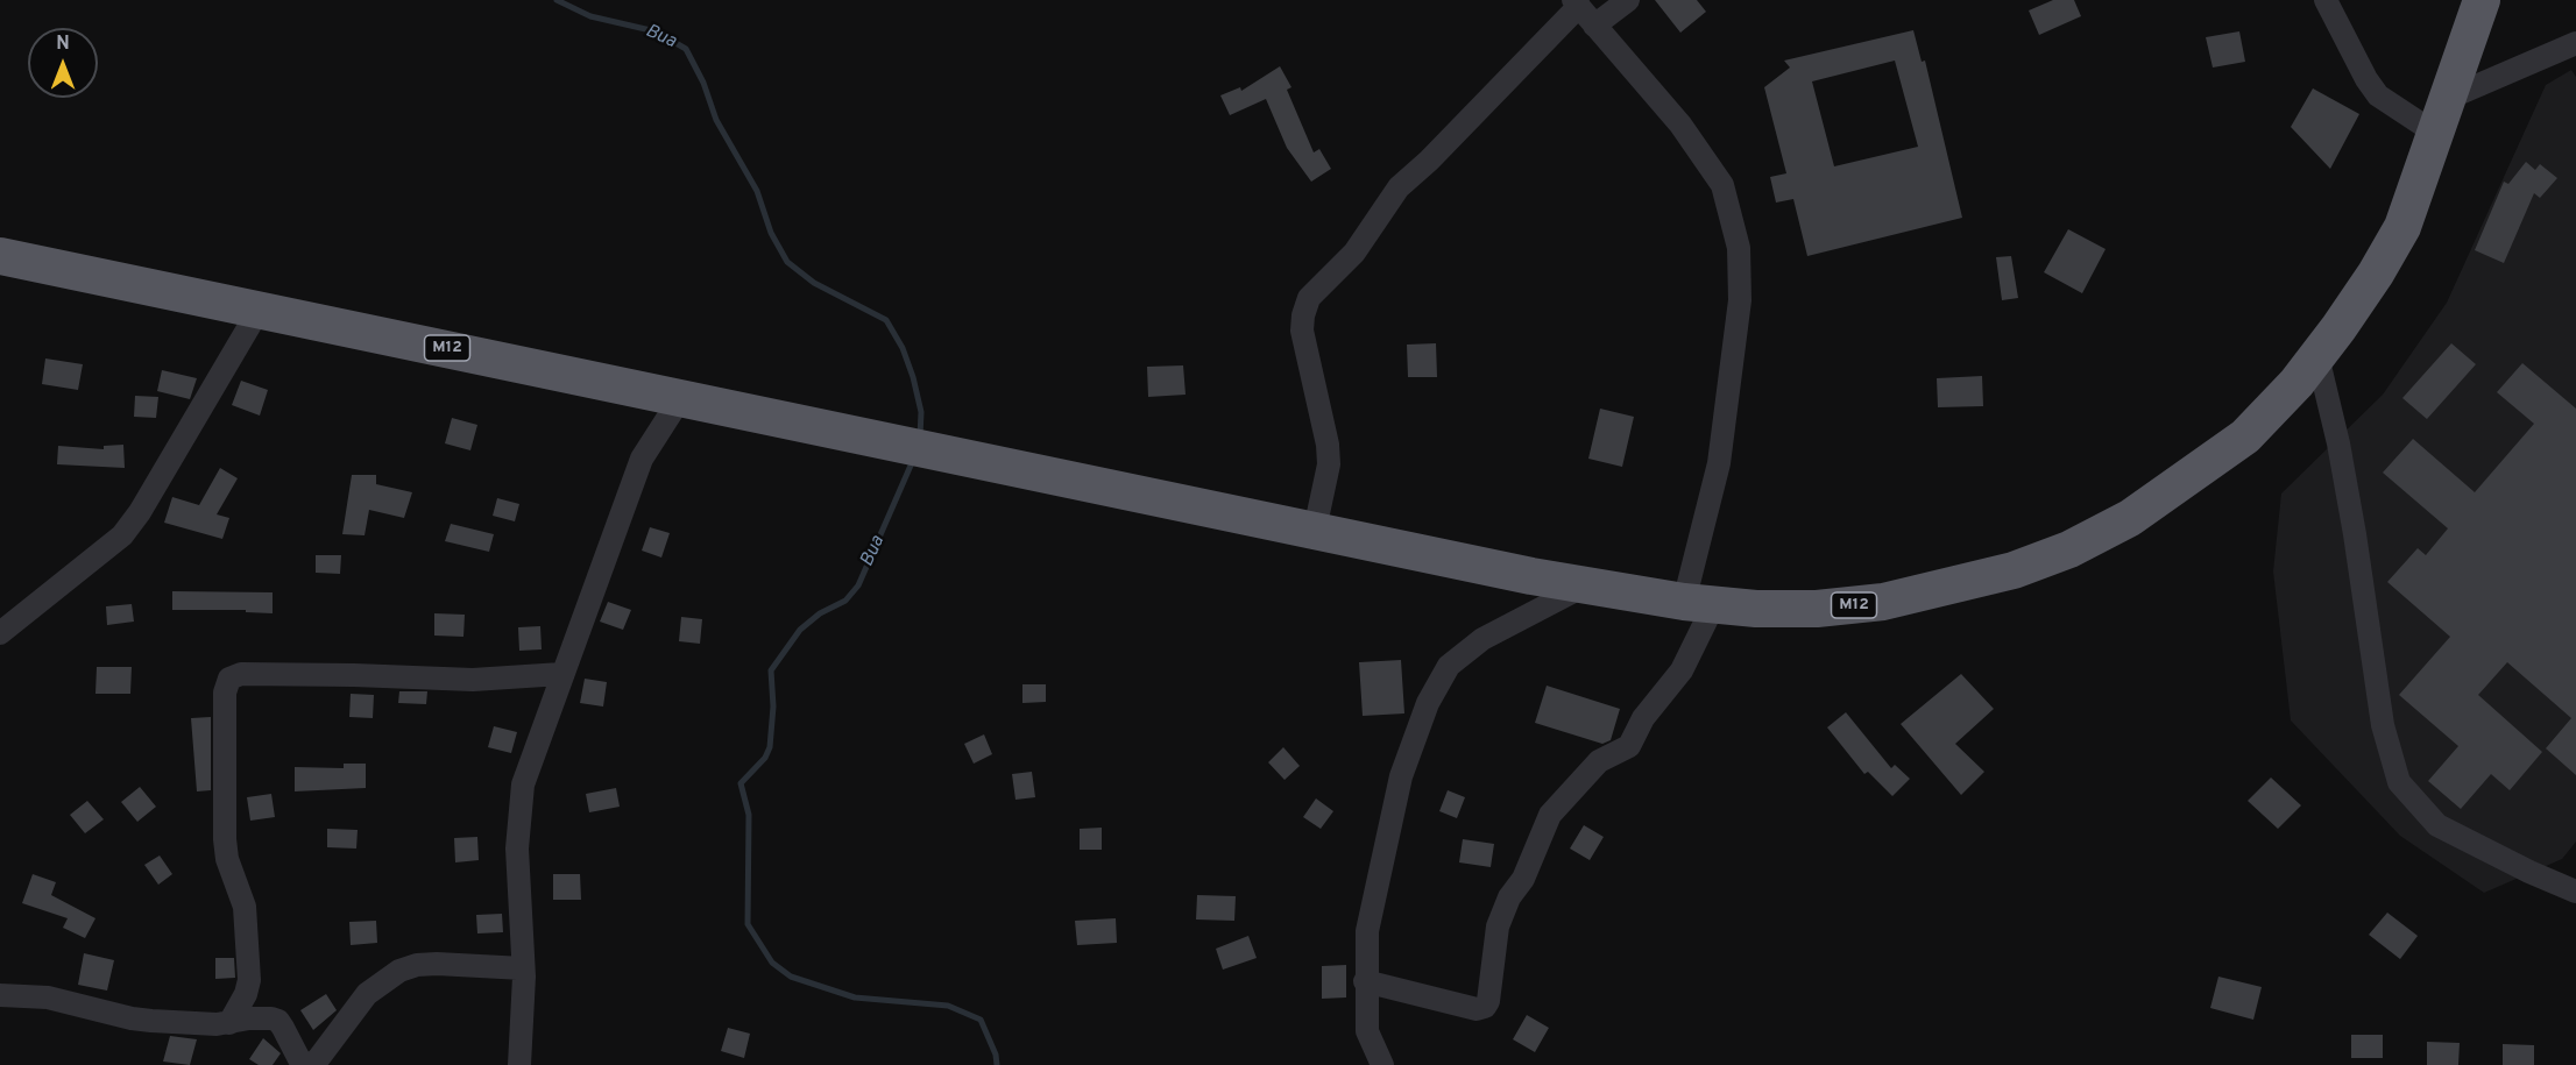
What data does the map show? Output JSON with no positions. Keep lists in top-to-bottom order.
{
  "streets": {
    "highway": ["M12"]
  },
  "water": ["Bua"],
  "north": "top"
}
